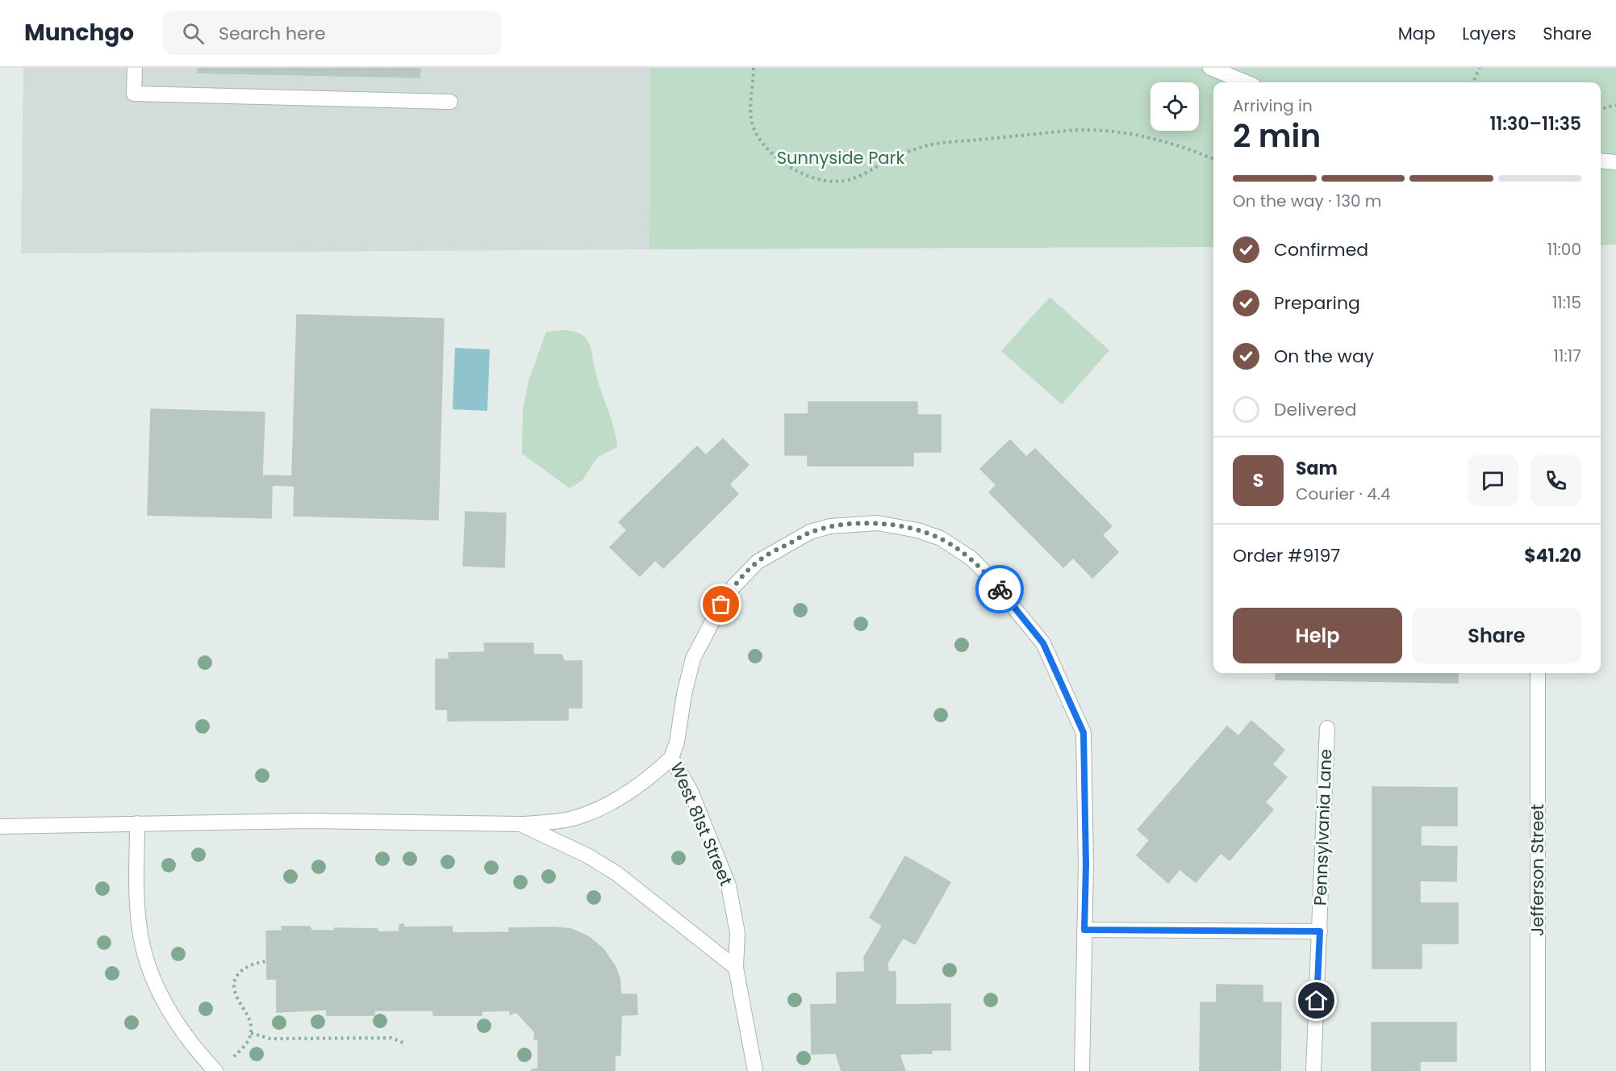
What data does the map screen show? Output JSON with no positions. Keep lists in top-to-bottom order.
{
  "streets": {
    "street": ["West 81st Street", "Pennsylvania Lane", "Jefferson Street"]
  },
  "parks": ["Sunnyside Park"],
  "page": {
    "header": "Munchgo",
    "search": "Search here",
    "nav": ["Map", "Layers", "Share"],
    "heading": ["2 min", "Arriving in", "11:30–11:35"],
    "panel": [
      "Sam",
      "Courier · 4.4",
      "Order #9197",
      "$41.20"
    ],
    "bar": "On the way · 130 m",
    "list": [
      ["Confirmed", "11:00"],
      ["Preparing", "11:15"],
      ["On the way", "11:17"],
      "Delivered"
    ],
    "round": "S",
    "buttons": ["Help", "Share"]
  }
}
